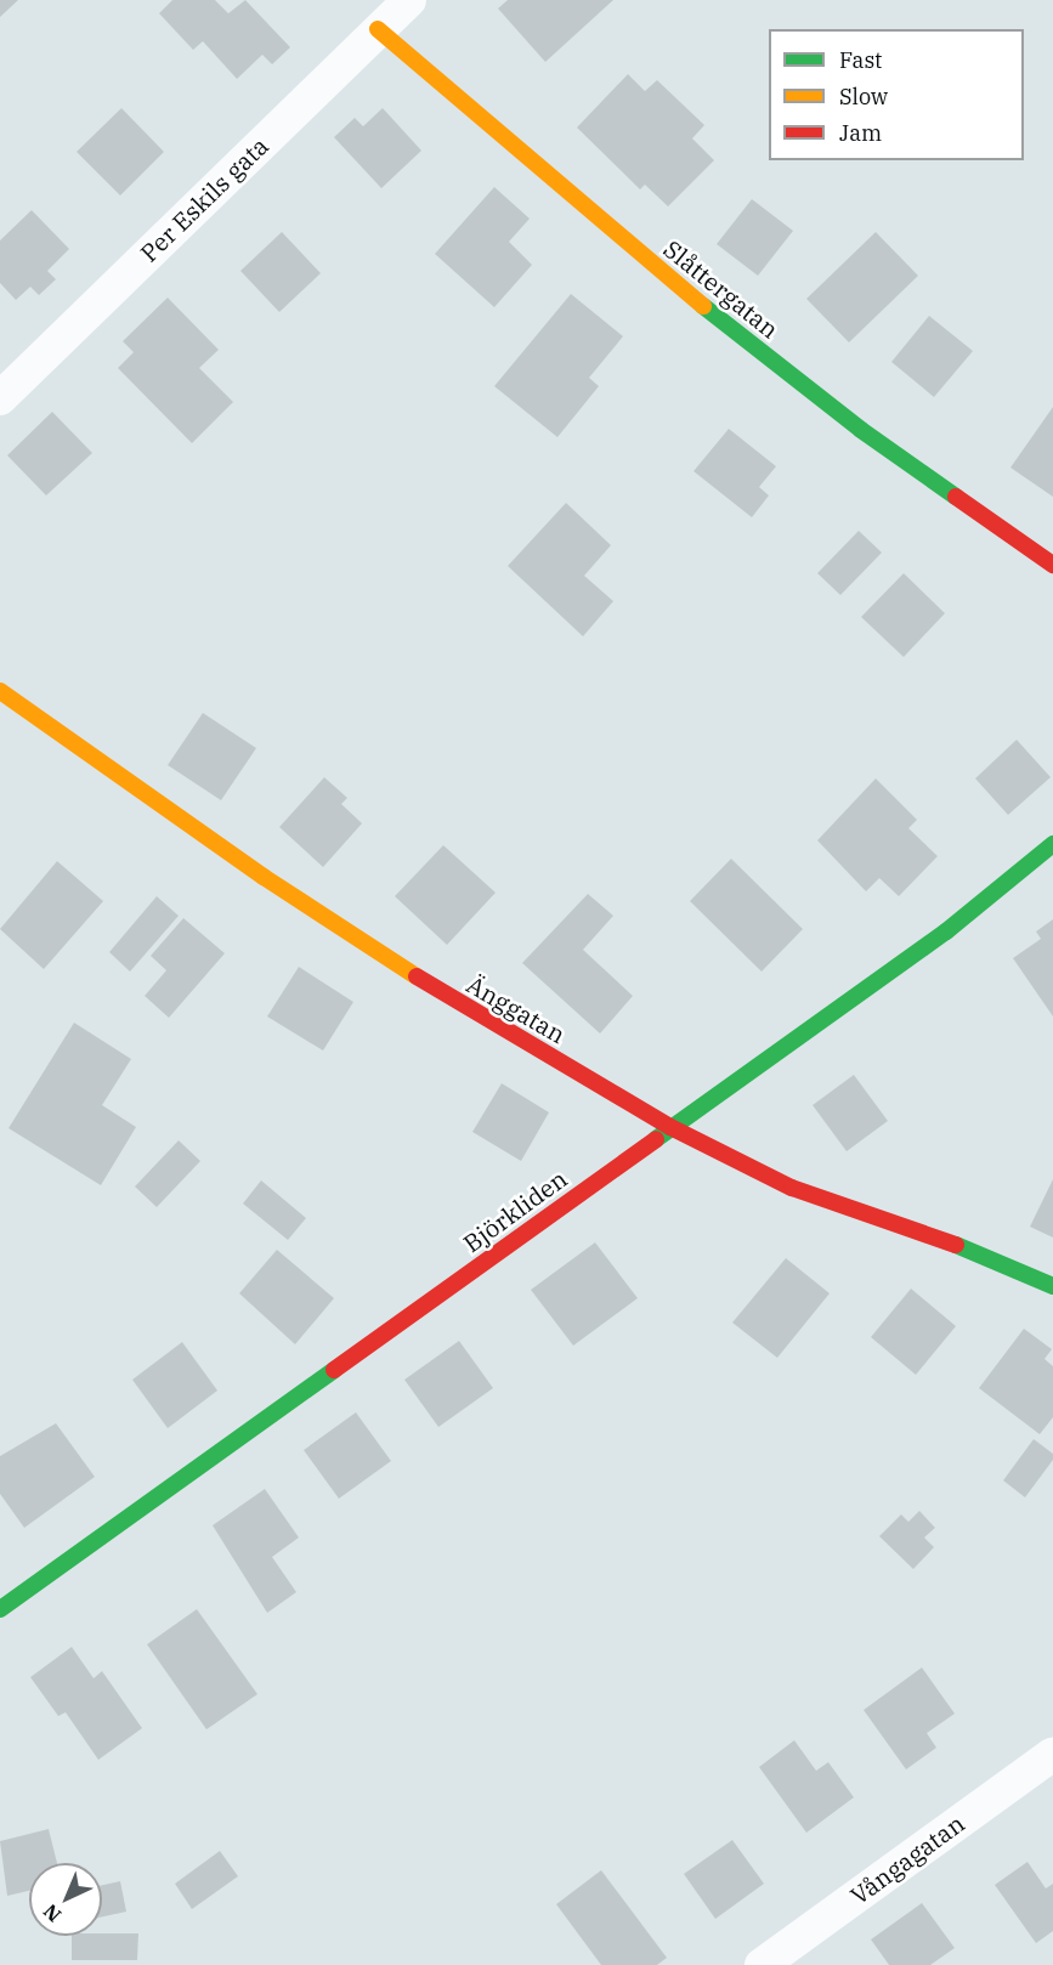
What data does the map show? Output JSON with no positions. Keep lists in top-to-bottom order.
{
  "streets": {
    "street": [
      "Per Eskils gata",
      "Slåttergatan",
      "Änggatan",
      "Björkliden",
      "Vångagatan"
    ]
  },
  "crossings": [
    ["Per Eskils gata", "Slåttergatan"],
    ["Änggatan", "Björkliden"]
  ],
  "legend": ["Fast", "Slow", "Jam"],
  "north": "bottom left"
}
